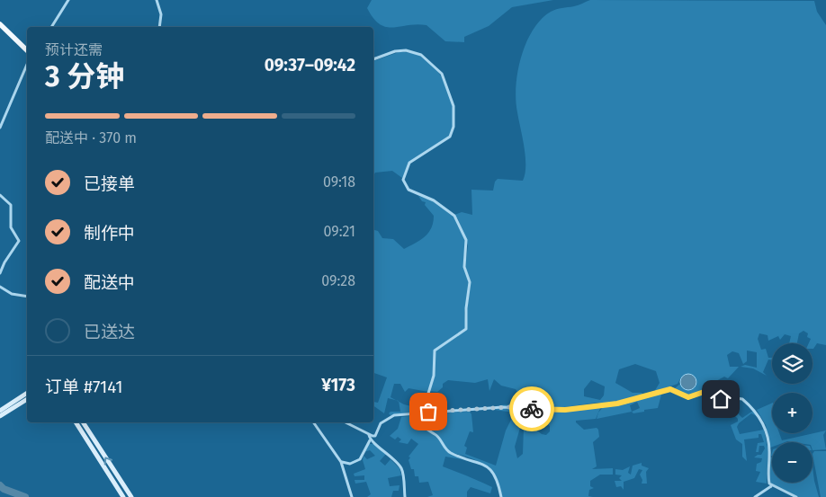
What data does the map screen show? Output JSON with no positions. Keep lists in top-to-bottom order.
{
  "page": {
    "heading": ["3 分钟", "预计还需", "09:37–09:42"],
    "panel": ["订单 #7141", "¥173"],
    "bar": "配送中 · 370 m",
    "list": [
      ["已接单", "09:18"],
      ["制作中", "09:21"],
      ["配送中", "09:28"],
      "已送达"
    ],
    "map_buttons": ["+", "−"]
  }
}
